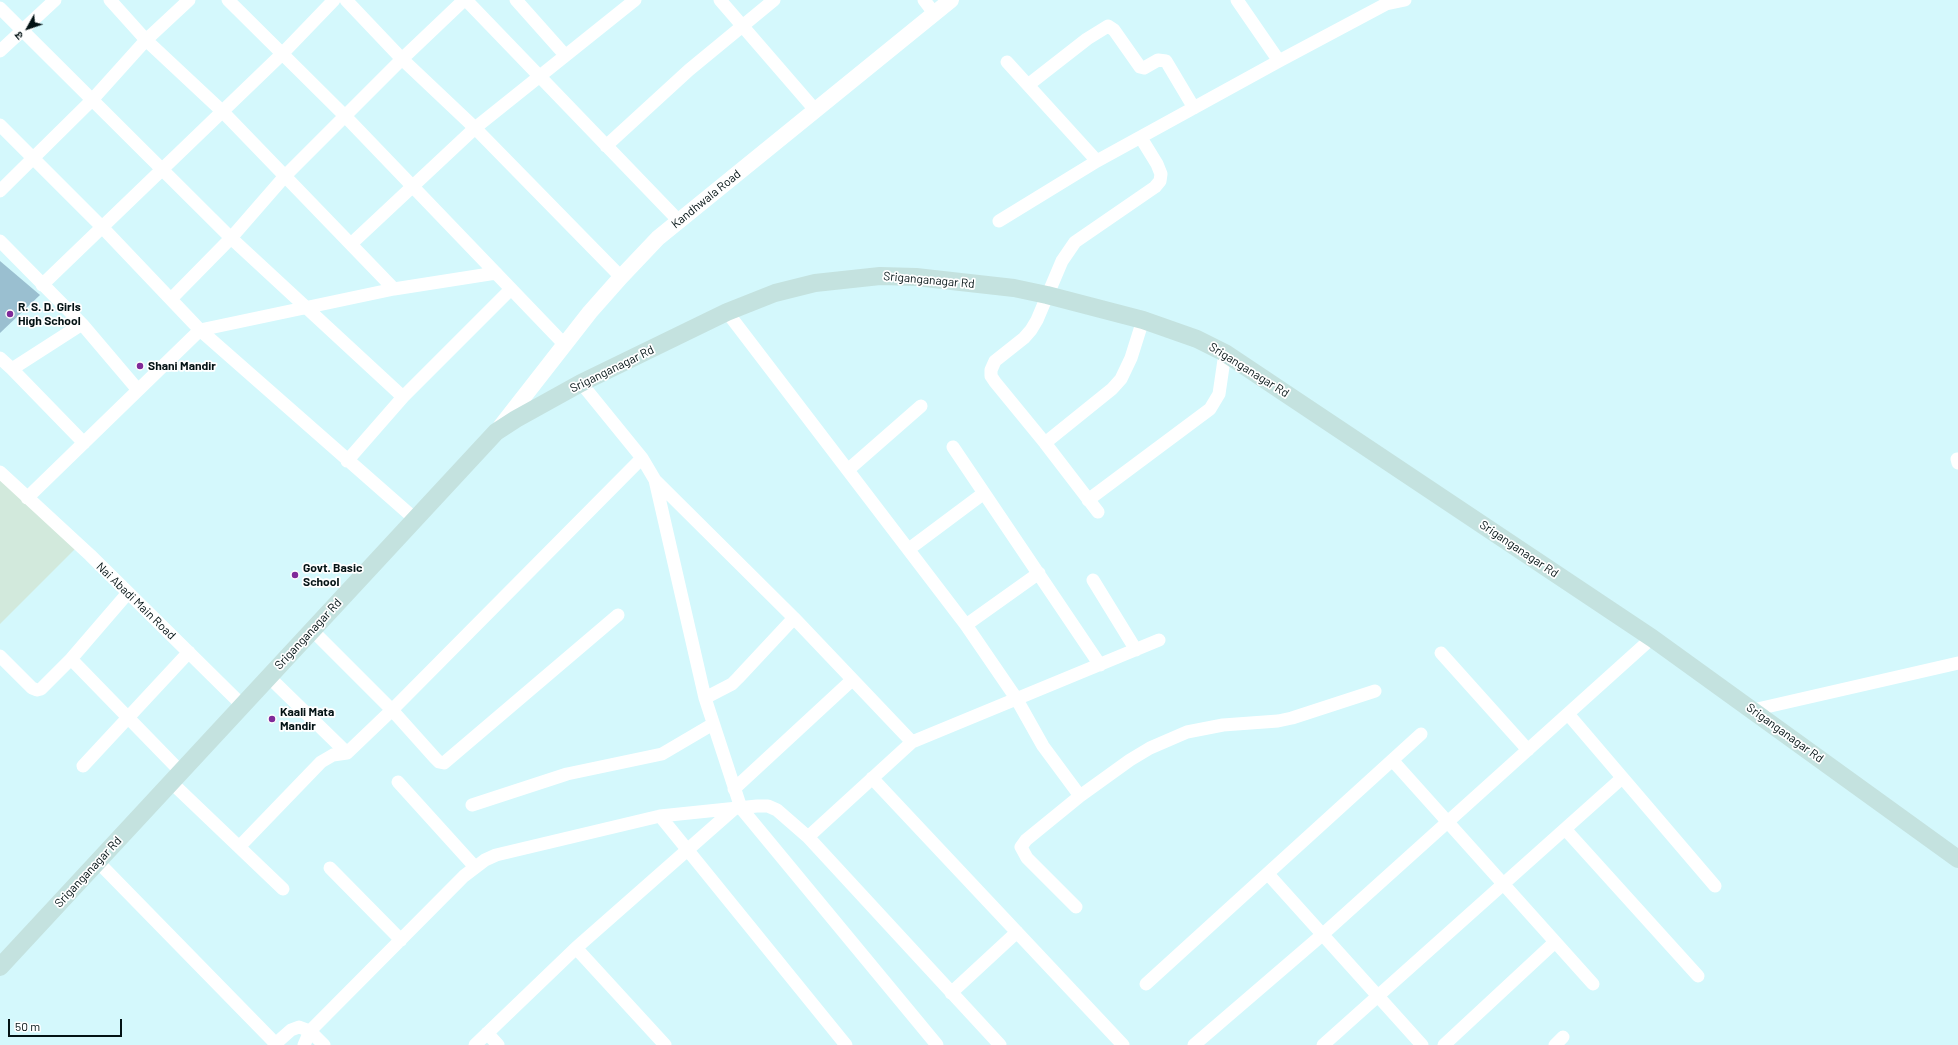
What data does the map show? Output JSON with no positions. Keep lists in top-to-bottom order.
{
  "streets": {
    "main road": ["Sriganganagar Rd"],
    "street": ["Kandhwala Road", "Nai Abadi Main Road"]
  },
  "crossings": [
    ["Kandhwala Road", "Sriganganagar Rd"],
    ["Sriganganagar Rd", "Nai Abadi Main Road"]
  ],
  "places": [
    "R. S. D. Girls High School",
    "Shani Mandir",
    "Govt. Basic School",
    "Kaali Mata Mandir"
  ],
  "scale_bar": "50 m",
  "north": "bottom left"
}
